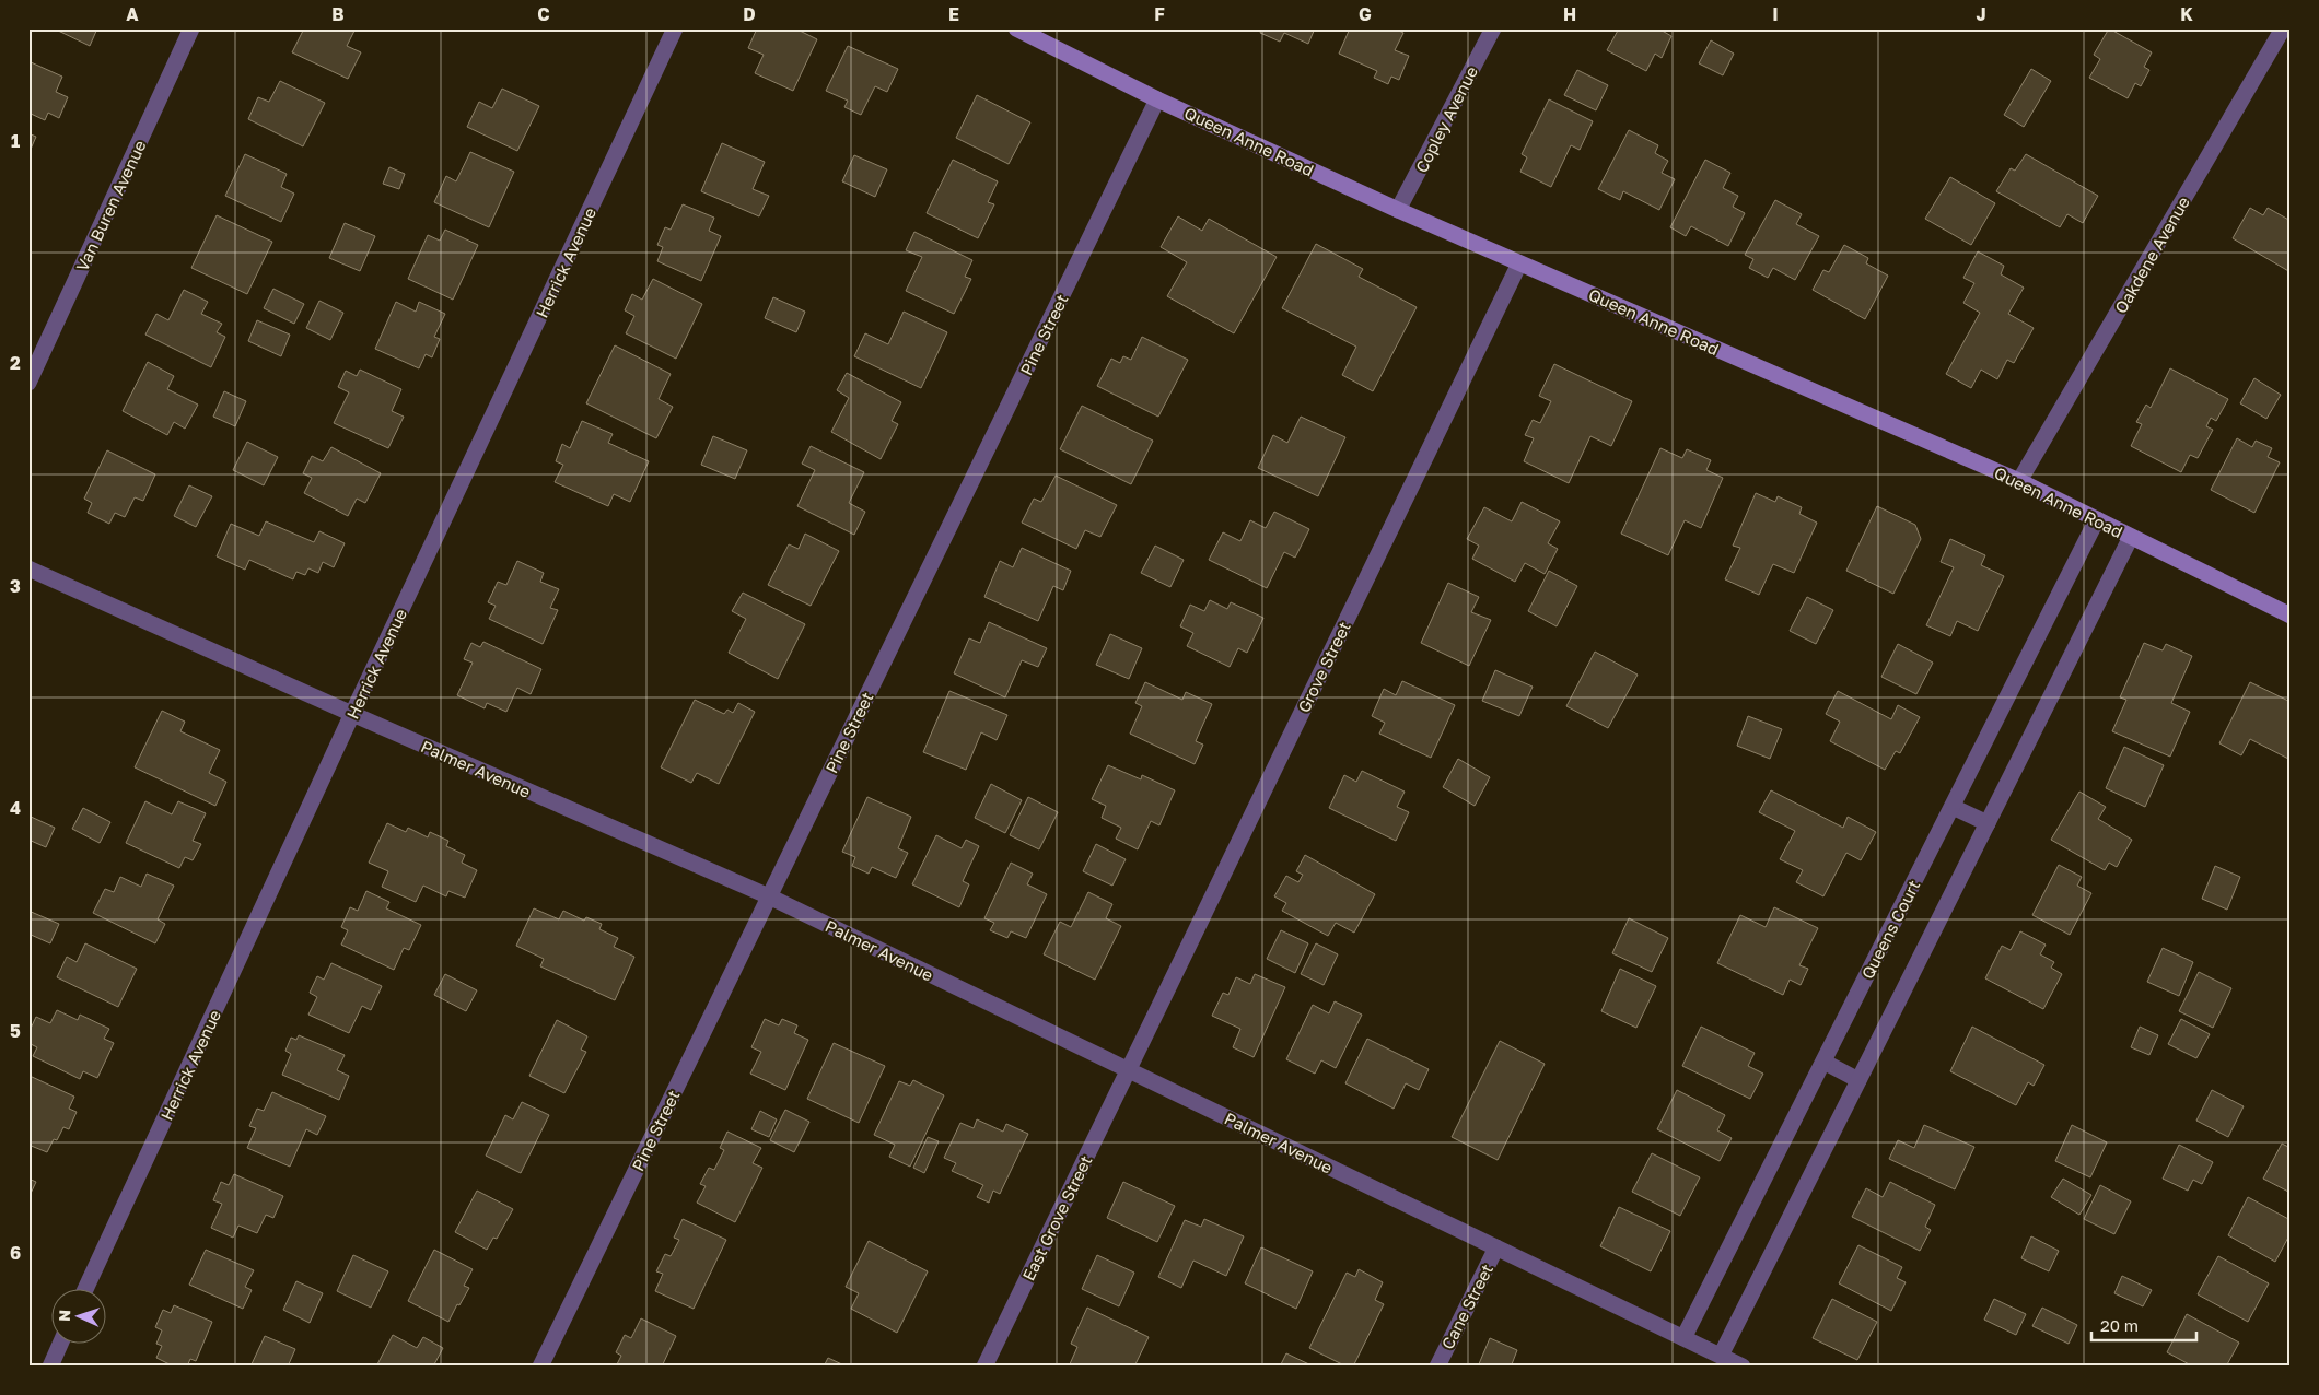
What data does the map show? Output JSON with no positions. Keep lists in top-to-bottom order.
{
  "streets": {
    "street": [
      "Copley Avenue",
      "Queen Anne Road",
      "Van Buren Avenue",
      "Oakdene Avenue",
      "Herrick Avenue",
      "Pine Street",
      "Grove Street",
      "Palmer Avenue",
      "Queens Court",
      "East Grove Street",
      "Cane Street"
    ]
  },
  "crossings": [
    ["Copley Avenue", "Queen Anne Road"],
    ["Queen Anne Road", "Oakdene Avenue"],
    ["Queen Anne Road", "Pine Street"],
    ["Queen Anne Road", "Grove Street"],
    ["Queen Anne Road", "Queens Court"],
    ["Herrick Avenue", "Palmer Avenue"],
    ["Pine Street", "Palmer Avenue"],
    ["Grove Street", "Palmer Avenue"],
    ["Grove Street", "East Grove Street"],
    ["Palmer Avenue", "Queens Court"],
    ["Palmer Avenue", "East Grove Street"],
    ["Palmer Avenue", "Cane Street"]
  ],
  "scale_bar": "20 m",
  "north": "left",
  "grid": {
    "columns": [
      "A",
      "B",
      "C",
      "D",
      "E",
      "F",
      "G",
      "H",
      "I",
      "J",
      "K"
    ],
    "rows": [
      "1",
      "2",
      "3",
      "4",
      "5",
      "6"
    ]
  }
}
